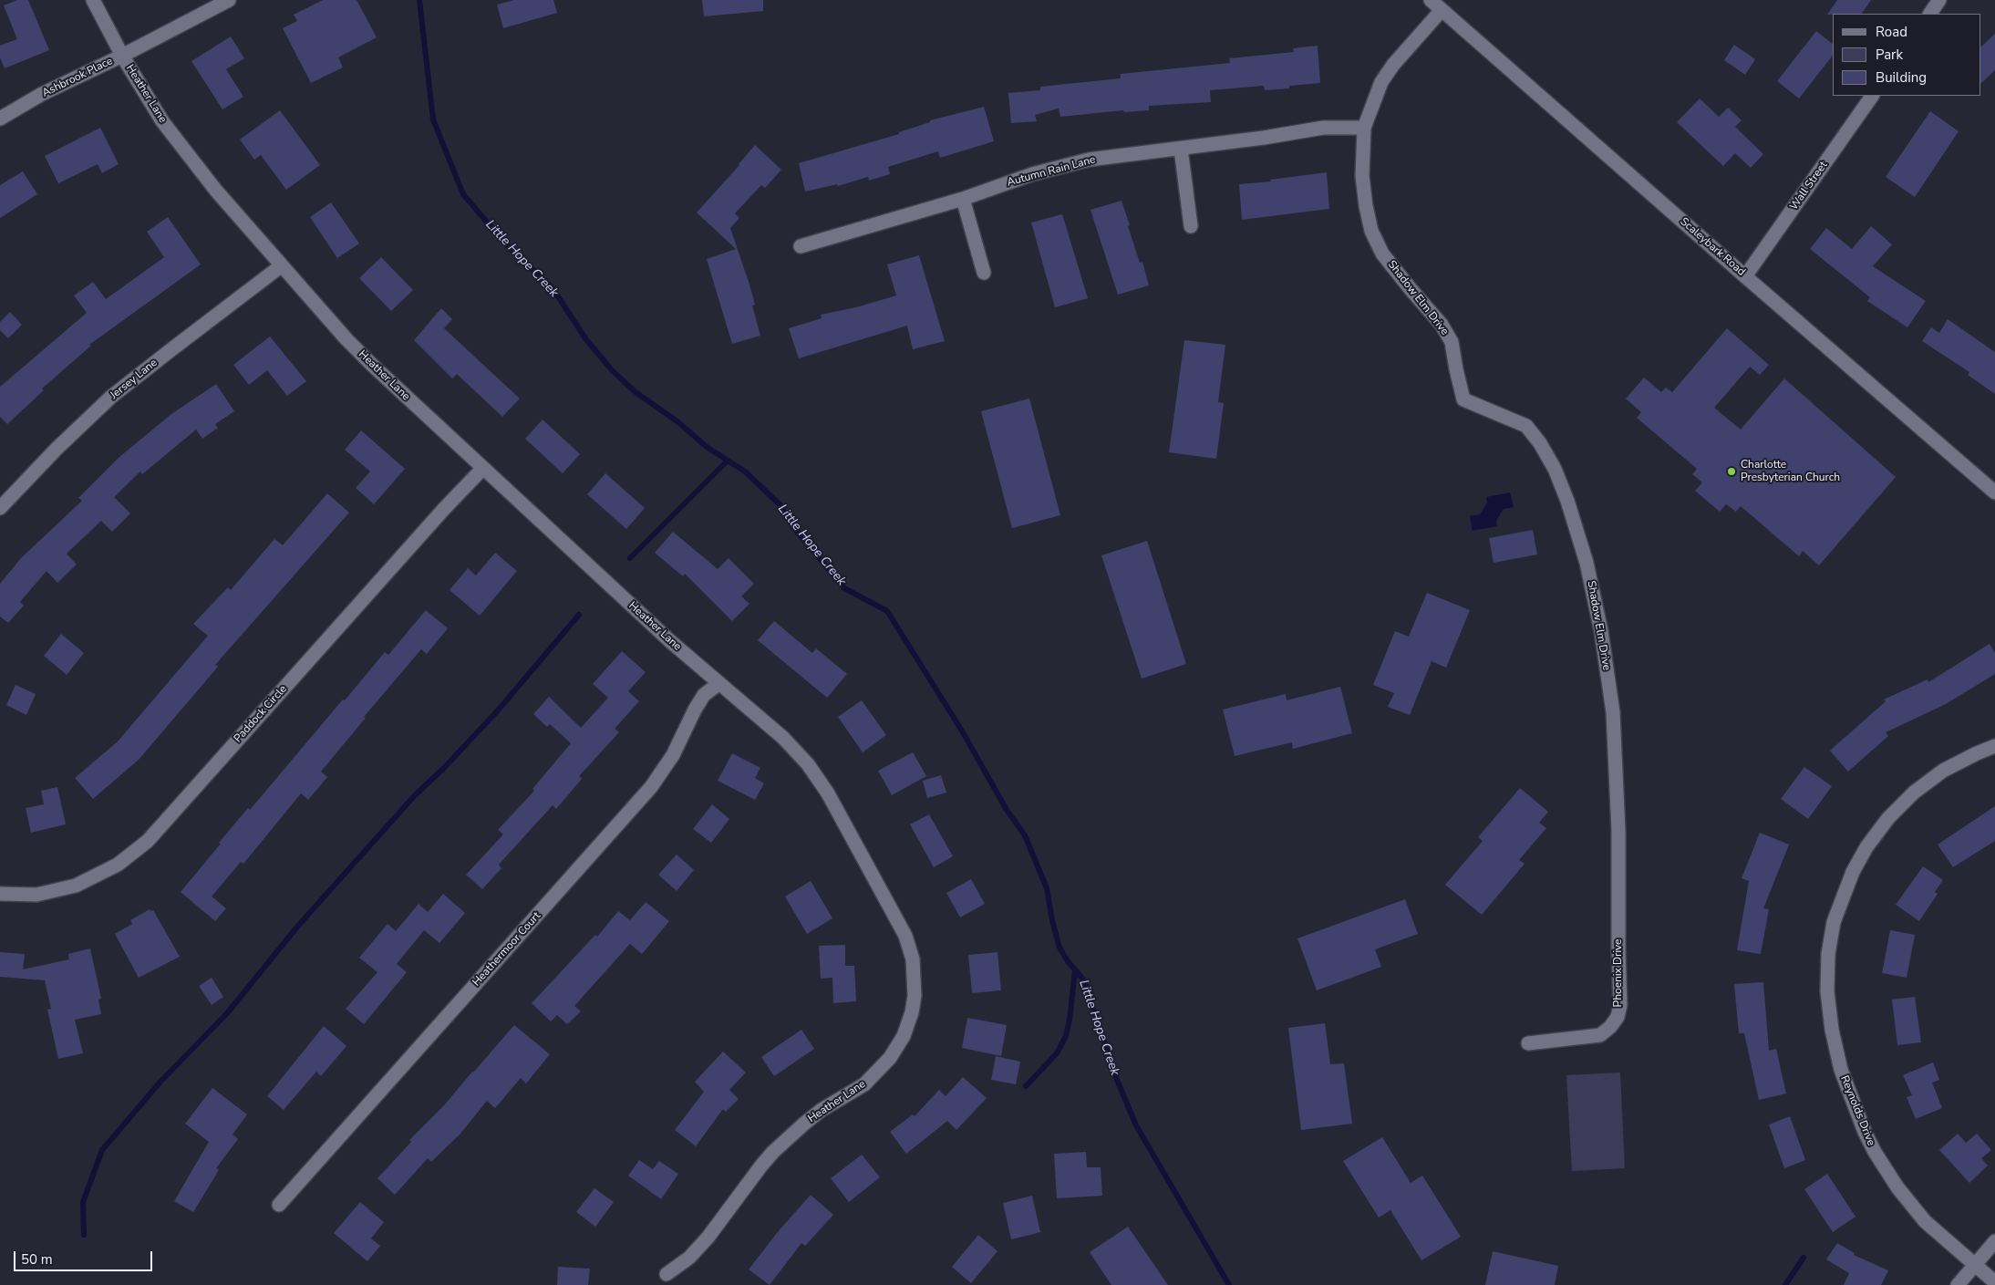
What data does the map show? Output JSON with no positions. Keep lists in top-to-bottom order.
{
  "streets": {
    "street": [
      "Ashbrook Place",
      "Heather Lane",
      "Autumn Rain Lane",
      "Wall Street",
      "Scaleybark Road",
      "Shadow Elm Drive",
      "Jersey Lane",
      "Paddock Circle",
      "Heathermoor Court",
      "Phoenix Drive",
      "Reynolds Drive"
    ]
  },
  "crossings": [
    ["Ashbrook Place", "Heather Lane"],
    ["Heather Lane", "Jersey Lane"],
    ["Heather Lane", "Paddock Circle"],
    ["Heather Lane", "Heathermoor Court"],
    ["Autumn Rain Lane", "Shadow Elm Drive"],
    ["Wall Street", "Scaleybark Road"],
    ["Scaleybark Road", "Shadow Elm Drive"],
    ["Shadow Elm Drive", "Phoenix Drive"]
  ],
  "water": ["Little Hope Creek"],
  "places": ["Charlotte Presbyterian Church"],
  "legend": ["Road", "Park", "Building"],
  "scale_bar": "50 m"
}
